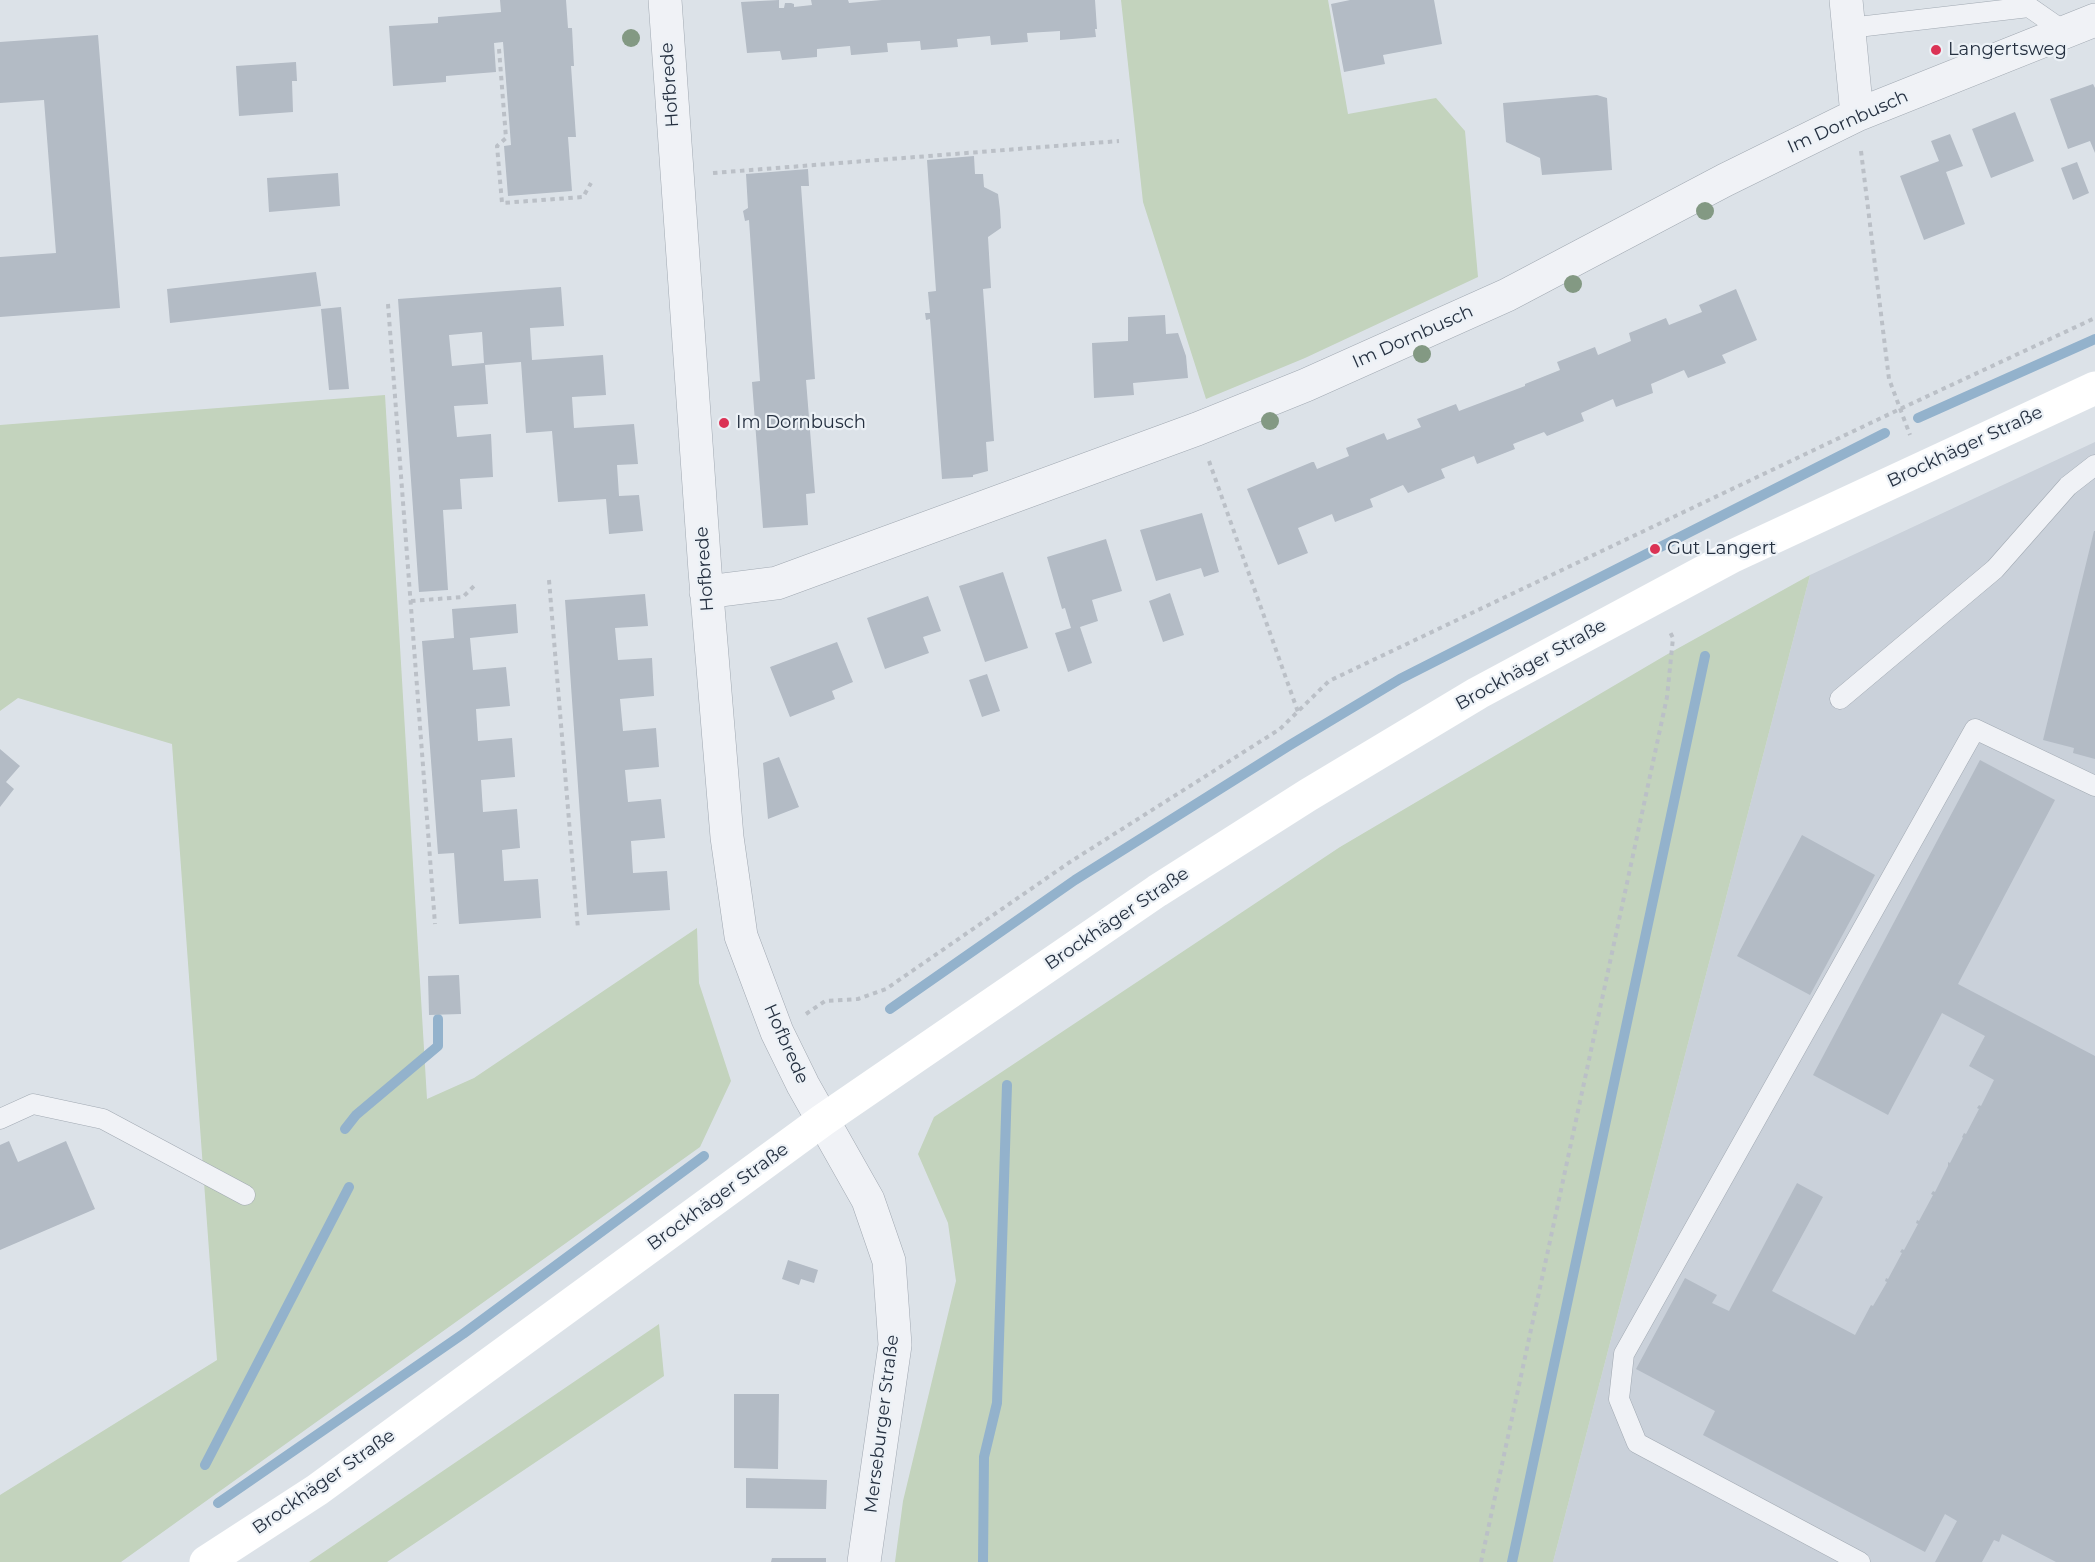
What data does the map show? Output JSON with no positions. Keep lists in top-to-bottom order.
{
  "streets": {
    "main road": ["Brockhäger Straße"],
    "street": ["Hofbrede", "Im Dornbusch", "Merseburger Straße"]
  },
  "crossings": [
    ["Hofbrede", "Im Dornbusch"],
    ["Hofbrede", "Brockhäger Straße"],
    ["Hofbrede", "Merseburger Straße"],
    ["Brockhäger Straße", "Merseburger Straße"]
  ],
  "places": ["Langertsweg", "Im Dornbusch", "Gut Langert"]
}
